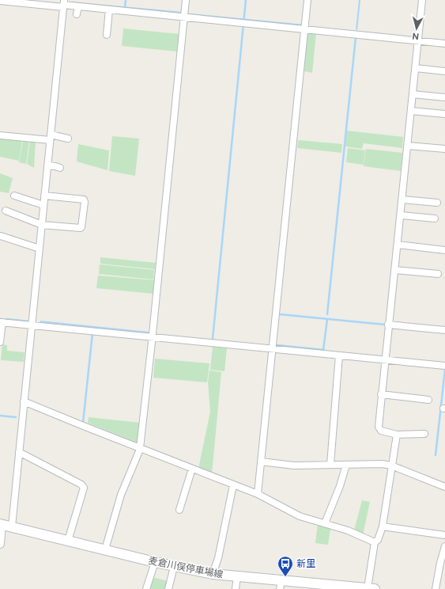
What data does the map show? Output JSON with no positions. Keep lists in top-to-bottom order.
{
  "streets": {
    "main road": ["麦倉川俣停車場線"]
  },
  "places": {
    "bus stop": ["新里"]
  },
  "north": "bottom"
}
